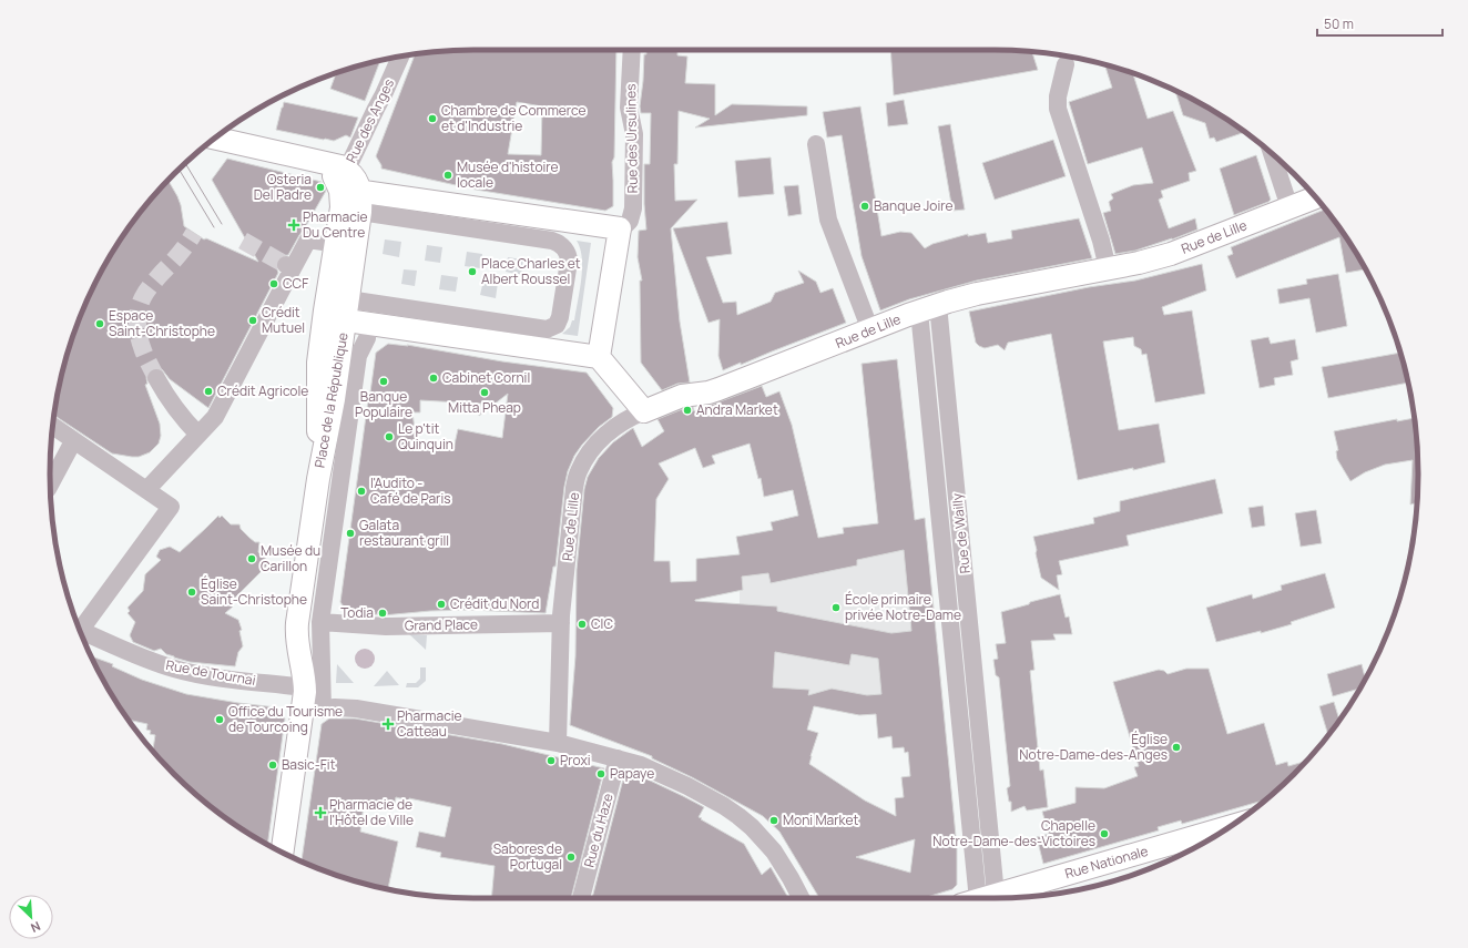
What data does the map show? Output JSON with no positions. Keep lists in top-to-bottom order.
{
  "streets": {
    "main road": ["Rue de Lille", "Place de la République", "Rue Nationale"],
    "street": [
      "Rue des Anges",
      "Rue des Ursulines",
      "Rue de Wailly",
      "Grand Place",
      "Rue de Tournai",
      "Rue du Haze"
    ]
  },
  "crossings": [
    ["Rue de Lille", "Rue de Wailly"],
    ["Rue de Lille", "Grand Place"],
    ["Place de la République", "Rue de Tournai"]
  ],
  "places": {
    "other": [
      "Chambre de Commerce et d'Industrie",
      "Musée d'histoire locale",
      "Osteria Del Padre",
      "Banque Joire",
      "Place Charles et Albert Roussel",
      "CCF",
      "Crédit Mutuel",
      "Espace Saint-Christophe",
      "Cabinet Cornil",
      "Banque Populaire",
      "Crédit Agricole",
      "Mitta Pheap",
      "Andra Market",
      "Le p'tit Quinquin",
      "l'Audito - Café de Paris",
      "Galata restaurant grill",
      "Musée du Carillon",
      "Église Saint-Christophe",
      "Crédit du Nord",
      "École primaire privée Notre-Dame",
      "Todia",
      "CIC",
      "Office du Tourisme de Tourcoing",
      "Église Notre-Dame-des-Anges",
      "Proxi",
      "Basic-Fit",
      "Papaye",
      "Moni Market",
      "Chapelle Notre-Dame-des-Victoires",
      "Sabores de Portugal"
    ],
    "health": ["Pharmacie Du Centre", "Pharmacie Catteau", "Pharmacie de l'Hôtel de Ville"]
  },
  "scale_bar": "50 m",
  "north": "bottom right"
}
